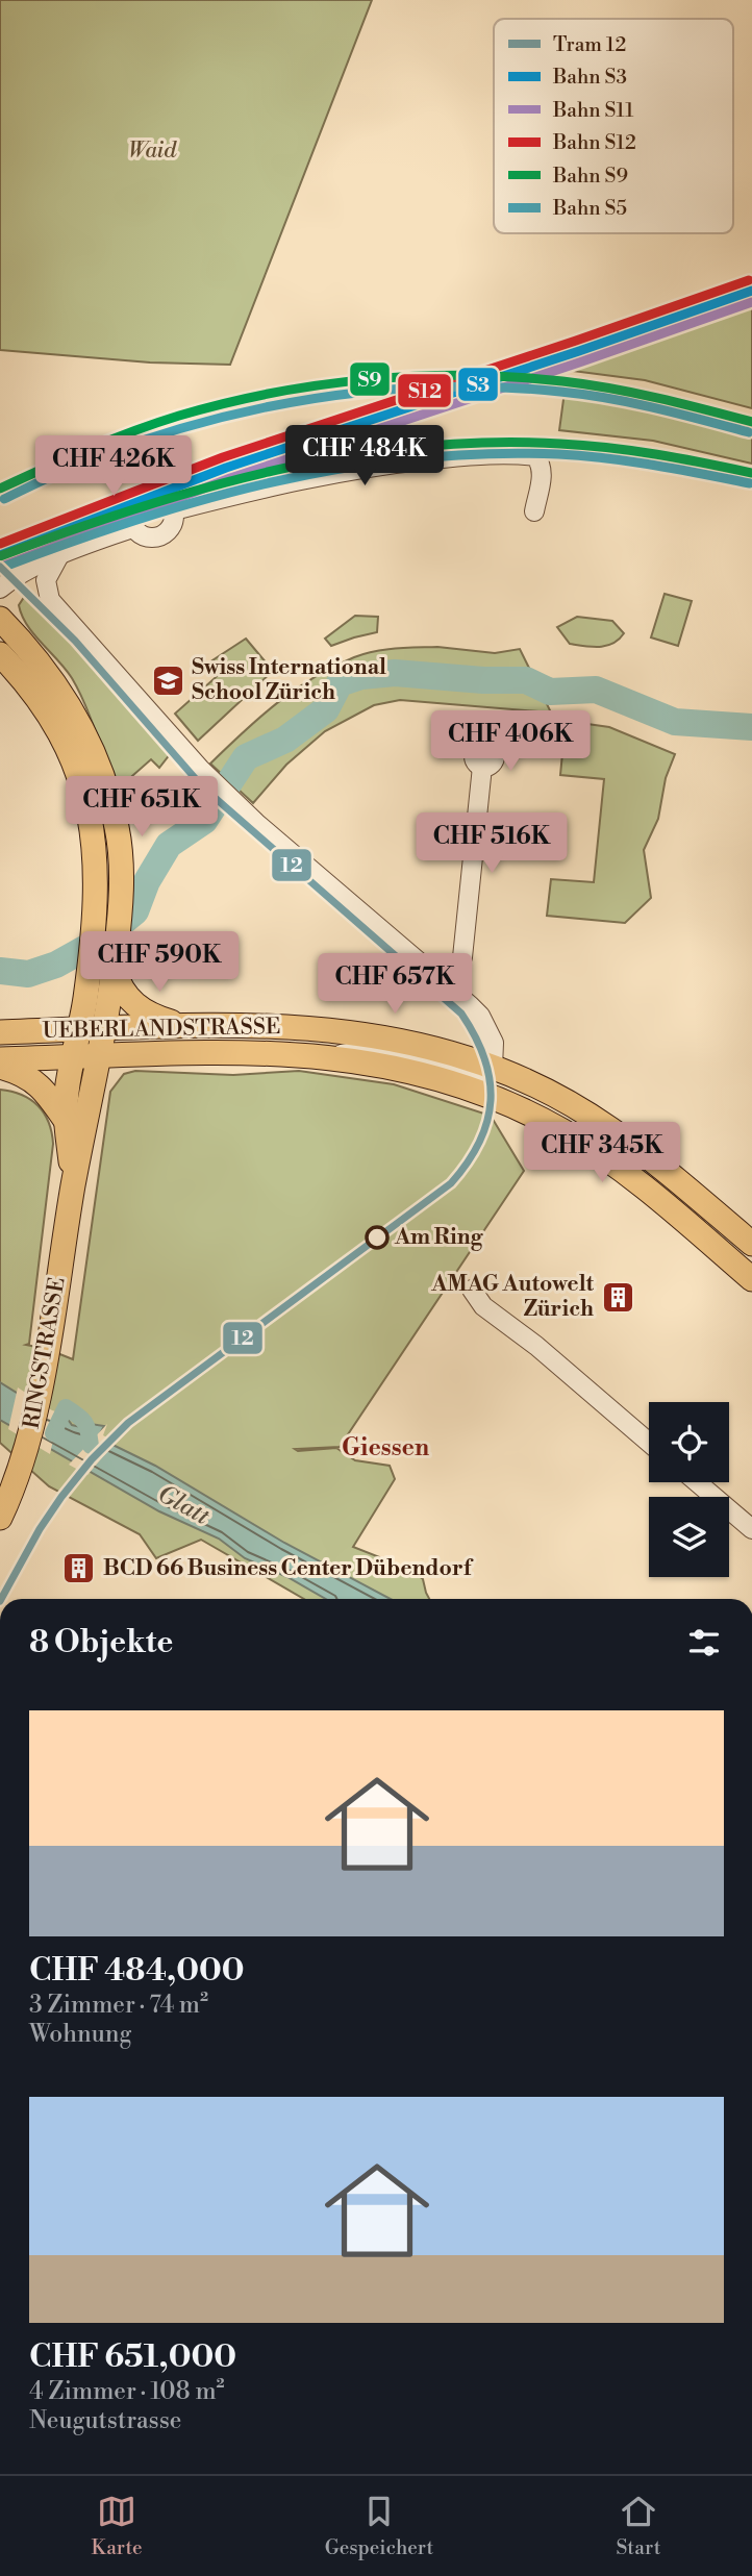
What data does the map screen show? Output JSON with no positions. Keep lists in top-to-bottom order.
{
  "streets": {
    "main road": ["UEBERLANDSTRASSE", "RINGSTRASSE"]
  },
  "crossings": [
    ["UEBERLANDSTRASSE", "RINGSTRASSE"]
  ],
  "districts": ["Giessen"],
  "water": ["Glatt"],
  "parks": ["Waid"],
  "places": {
    "school or university": ["Swiss International School Zürich"],
    "other": ["Am Ring"],
    "building": ["AMAG Autowelt Zürich", "BCD 66 Business Center Dübendorf"]
  },
  "lines": [
    "rail line S12",
    "rail line S3",
    "rail line S11",
    "rail line S9",
    "rail line S5",
    "tram line 12"
  ],
  "legend": [
    "Tram 12",
    "Bahn S3",
    "Bahn S11",
    "Bahn S12",
    "Bahn S9",
    "Bahn S5"
  ],
  "page": {
    "price": [
      "CHF 484K",
      "CHF 426K",
      "CHF 406K",
      "CHF 651K",
      "CHF 516K",
      "CHF 590K",
      "CHF 657K",
      "CHF 345K"
    ],
    "heading": "8 Objekte",
    "list": [
      {
        "name": "CHF 484,000",
        "note": "3 Zimmer · 74 m² · Wohnung"
      },
      {
        "name": "CHF 651,000",
        "note": "4 Zimmer · 108 m² · Neugutstrasse"
      }
    ],
    "tabs": ["Karte", "Gespeichert", "Start"]
  }
}
